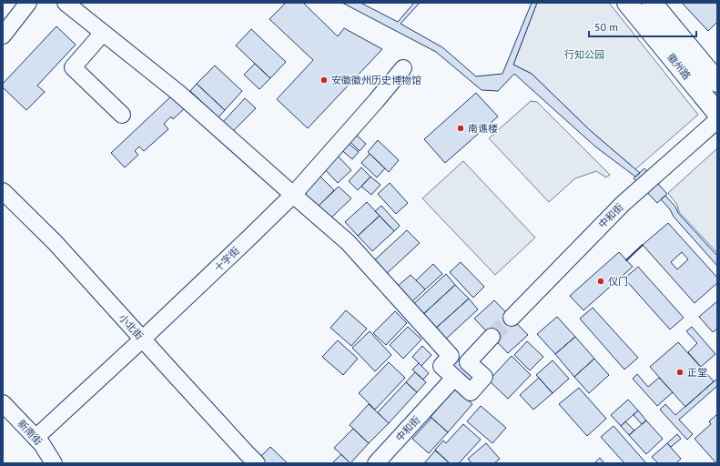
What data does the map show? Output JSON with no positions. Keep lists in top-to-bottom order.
{
  "streets": {
    "main road": ["徽州路"],
    "street": [
      "中和街",
      "十字街",
      "小北街",
      "新南街"
    ]
  },
  "crossings": [
    ["十字街", "小北街"],
    ["十字街", "新南街"]
  ],
  "parks": ["行知公园"],
  "places": [
    "安徽徽州历史博物馆",
    "南谯楼",
    "仪门",
    "正堂"
  ],
  "scale_bar": "50 m"
}
